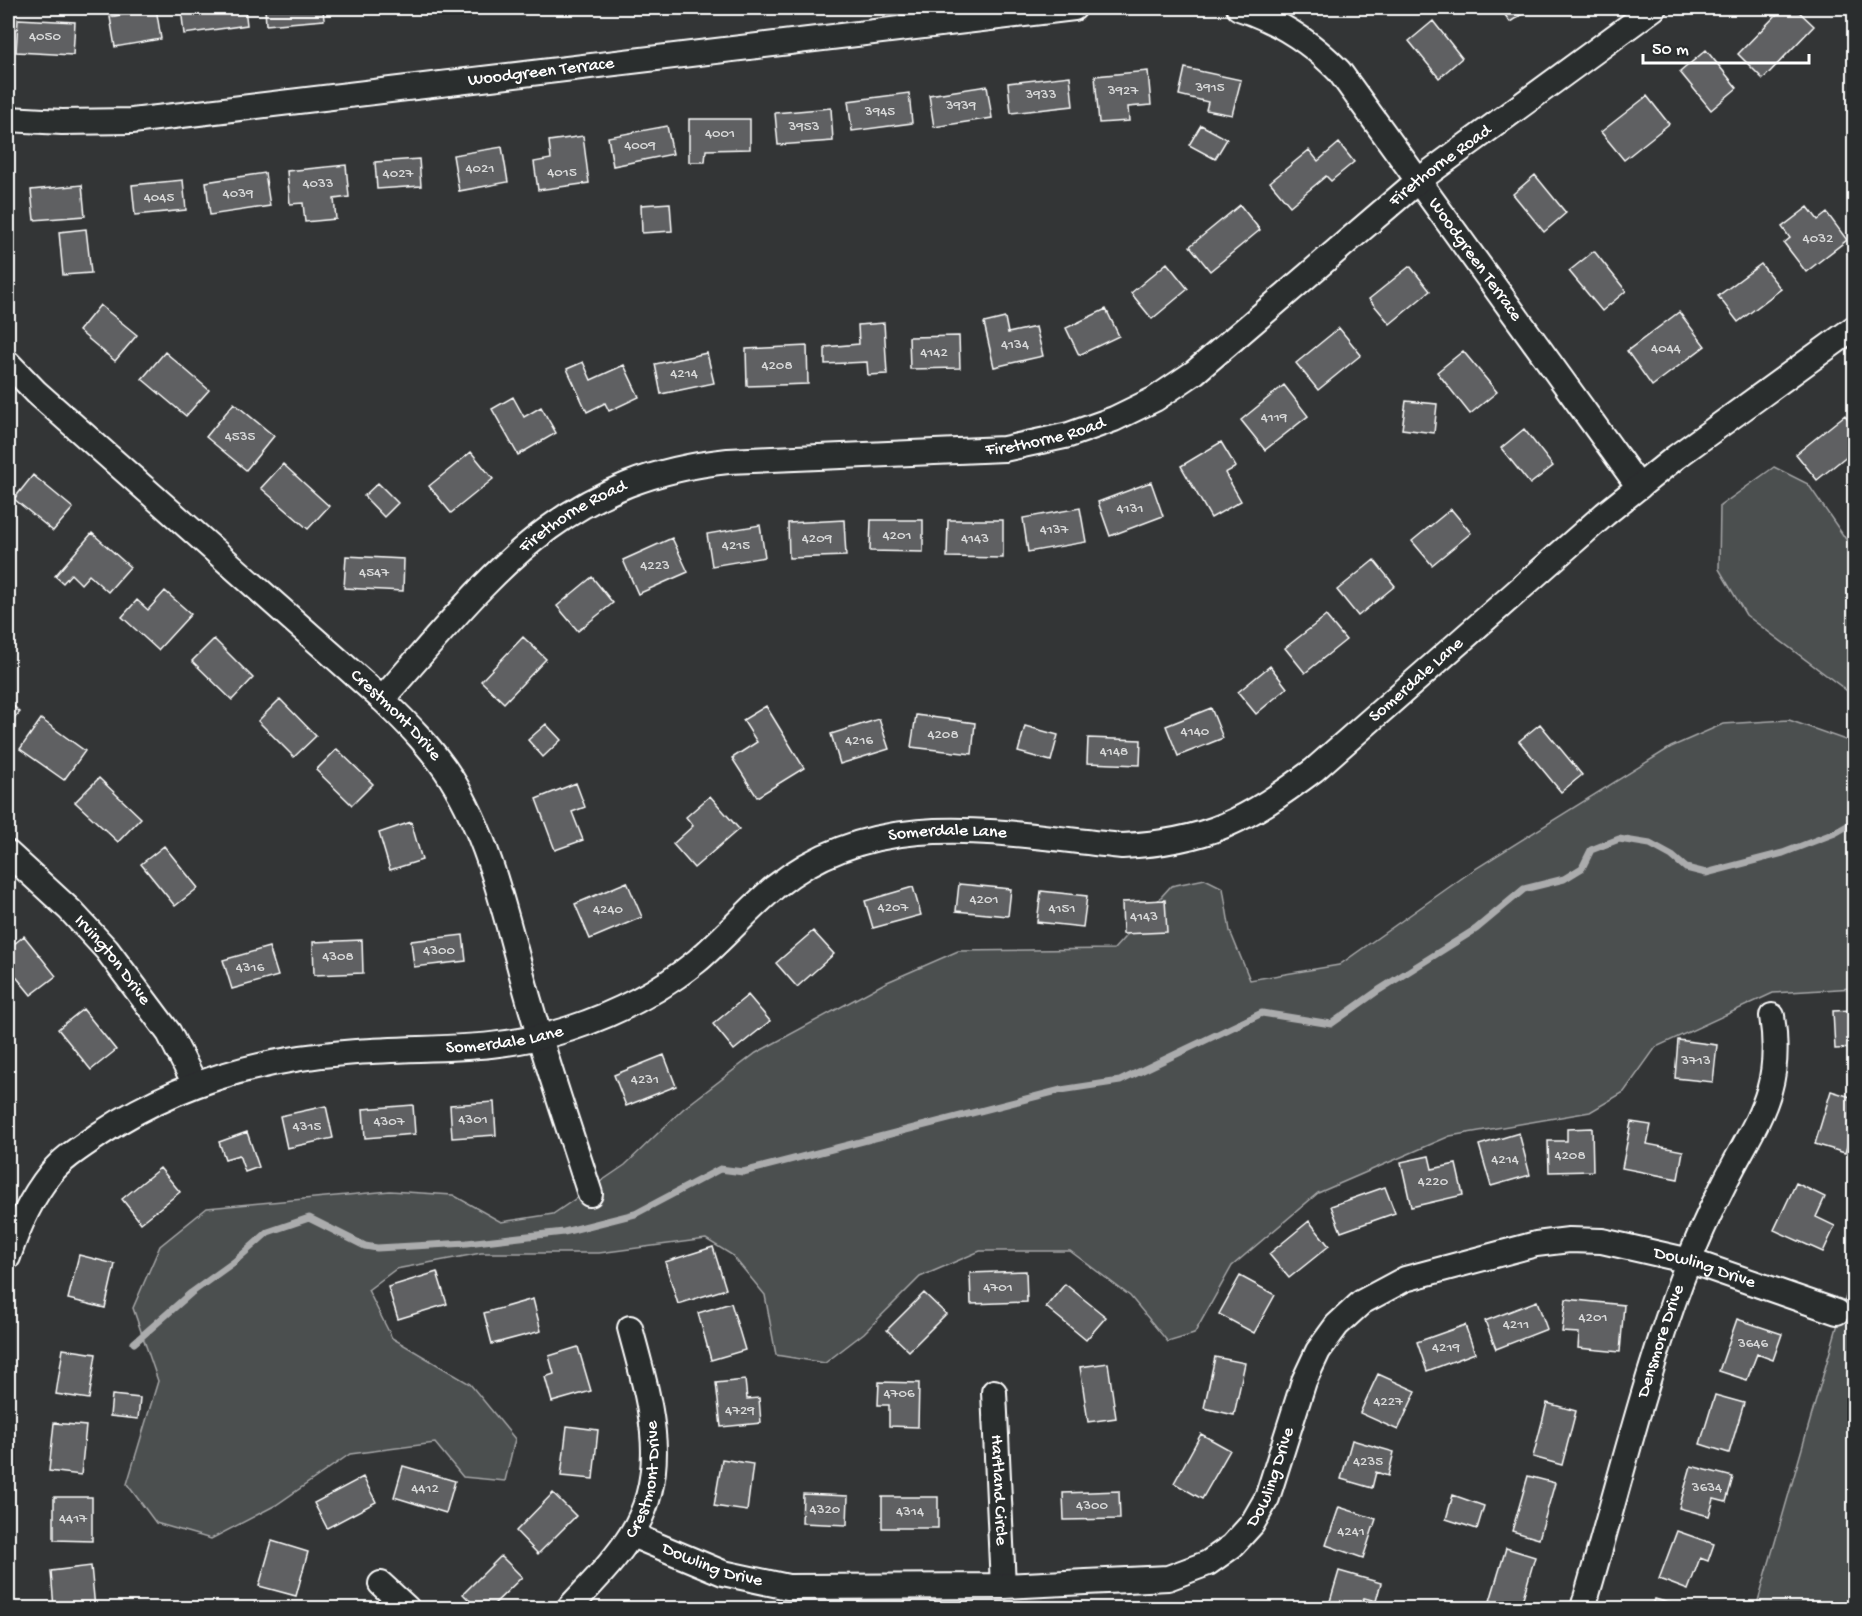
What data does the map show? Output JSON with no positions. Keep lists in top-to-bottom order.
{
  "streets": {
    "street": [
      "Woodgreen Terrace",
      "Firethorne Road",
      "Somerdale Lane",
      "Crestmont Drive",
      "Irvington Drive",
      "Dowling Drive",
      "Densmore Drive",
      "Hartland Circle"
    ]
  },
  "crossings": [
    ["Woodgreen Terrace", "Firethorne Road"],
    ["Woodgreen Terrace", "Somerdale Lane"],
    ["Firethorne Road", "Crestmont Drive"],
    ["Somerdale Lane", "Crestmont Drive"],
    ["Somerdale Lane", "Irvington Drive"],
    ["Crestmont Drive", "Dowling Drive"],
    ["Dowling Drive", "Densmore Drive"],
    ["Dowling Drive", "Hartland Circle"]
  ],
  "house_numbers": [
    "4050",
    "3915",
    "3927",
    "3933",
    "3939",
    "3945",
    "3953",
    "4001",
    "4009",
    "4021",
    "4015",
    "4027",
    "4033",
    "4039",
    "4045",
    "4032",
    "4134",
    "4044",
    "4142",
    "4208",
    "4214",
    "4119",
    "4535",
    "4131",
    "4137",
    "4201",
    "4209",
    "4143",
    "4215",
    "4223",
    "4547",
    "4140",
    "4208",
    "4216",
    "4148",
    "4201",
    "4207",
    "4151",
    "4240",
    "4143",
    "4300",
    "4308",
    "4316",
    "3713",
    "4231",
    "4301",
    "4307",
    "4315",
    "4208",
    "4214",
    "4220",
    "4701",
    "4201",
    "4211",
    "3646",
    "4219",
    "4706",
    "4227",
    "4729",
    "4235",
    "3634",
    "4412",
    "4300",
    "4320",
    "4314",
    "4417",
    "4241"
  ],
  "scale_bar": "50 m"
}
